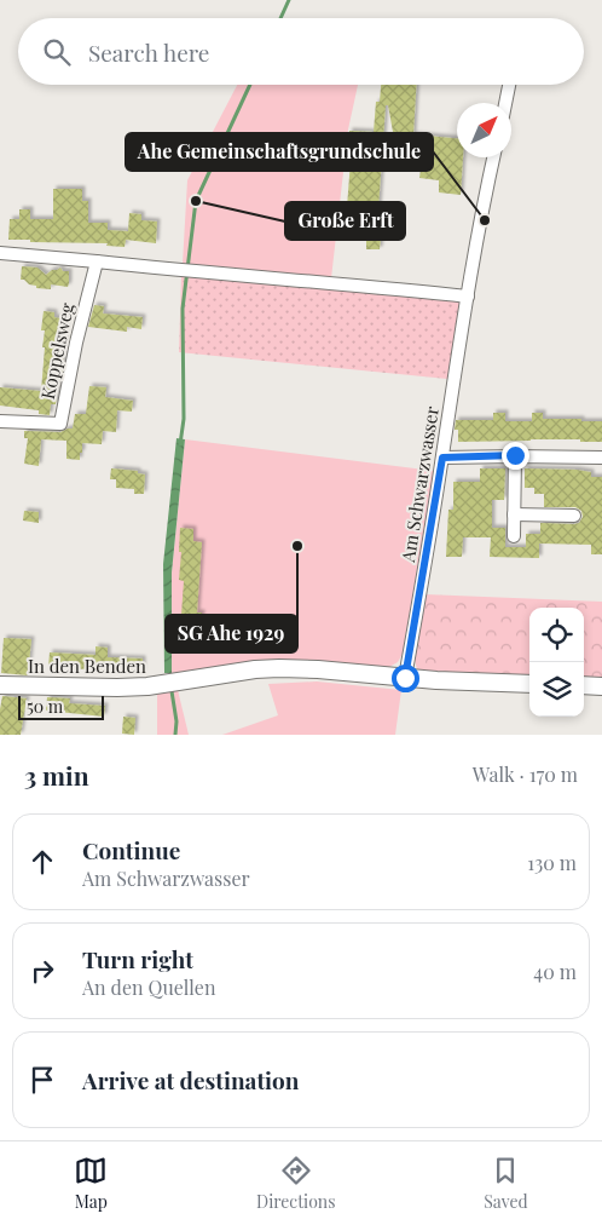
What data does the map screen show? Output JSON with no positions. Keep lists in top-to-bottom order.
{
  "streets": {
    "street": ["Koppelsweg", "Am Schwarzwasser", "In den Benden"]
  },
  "crossings": [
    ["Am Schwarzwasser", "In den Benden"]
  ],
  "places": ["Große Erft", "Ahe Gemeinschaftsgrundschule", "SG Ahe 1929"],
  "scale_bar": "50 m",
  "north": "top right",
  "page": {
    "search": "Search here",
    "scale": "50 m",
    "heading": ["3 min", "Walk · 170 m"],
    "list": [
      ["Continue", "Am Schwarzwasser", "130 m"],
      ["Turn right", "An den Quellen", "40 m"],
      "Arrive at destination"
    ],
    "nav": ["Map", "Directions", "Saved"]
  }
}
